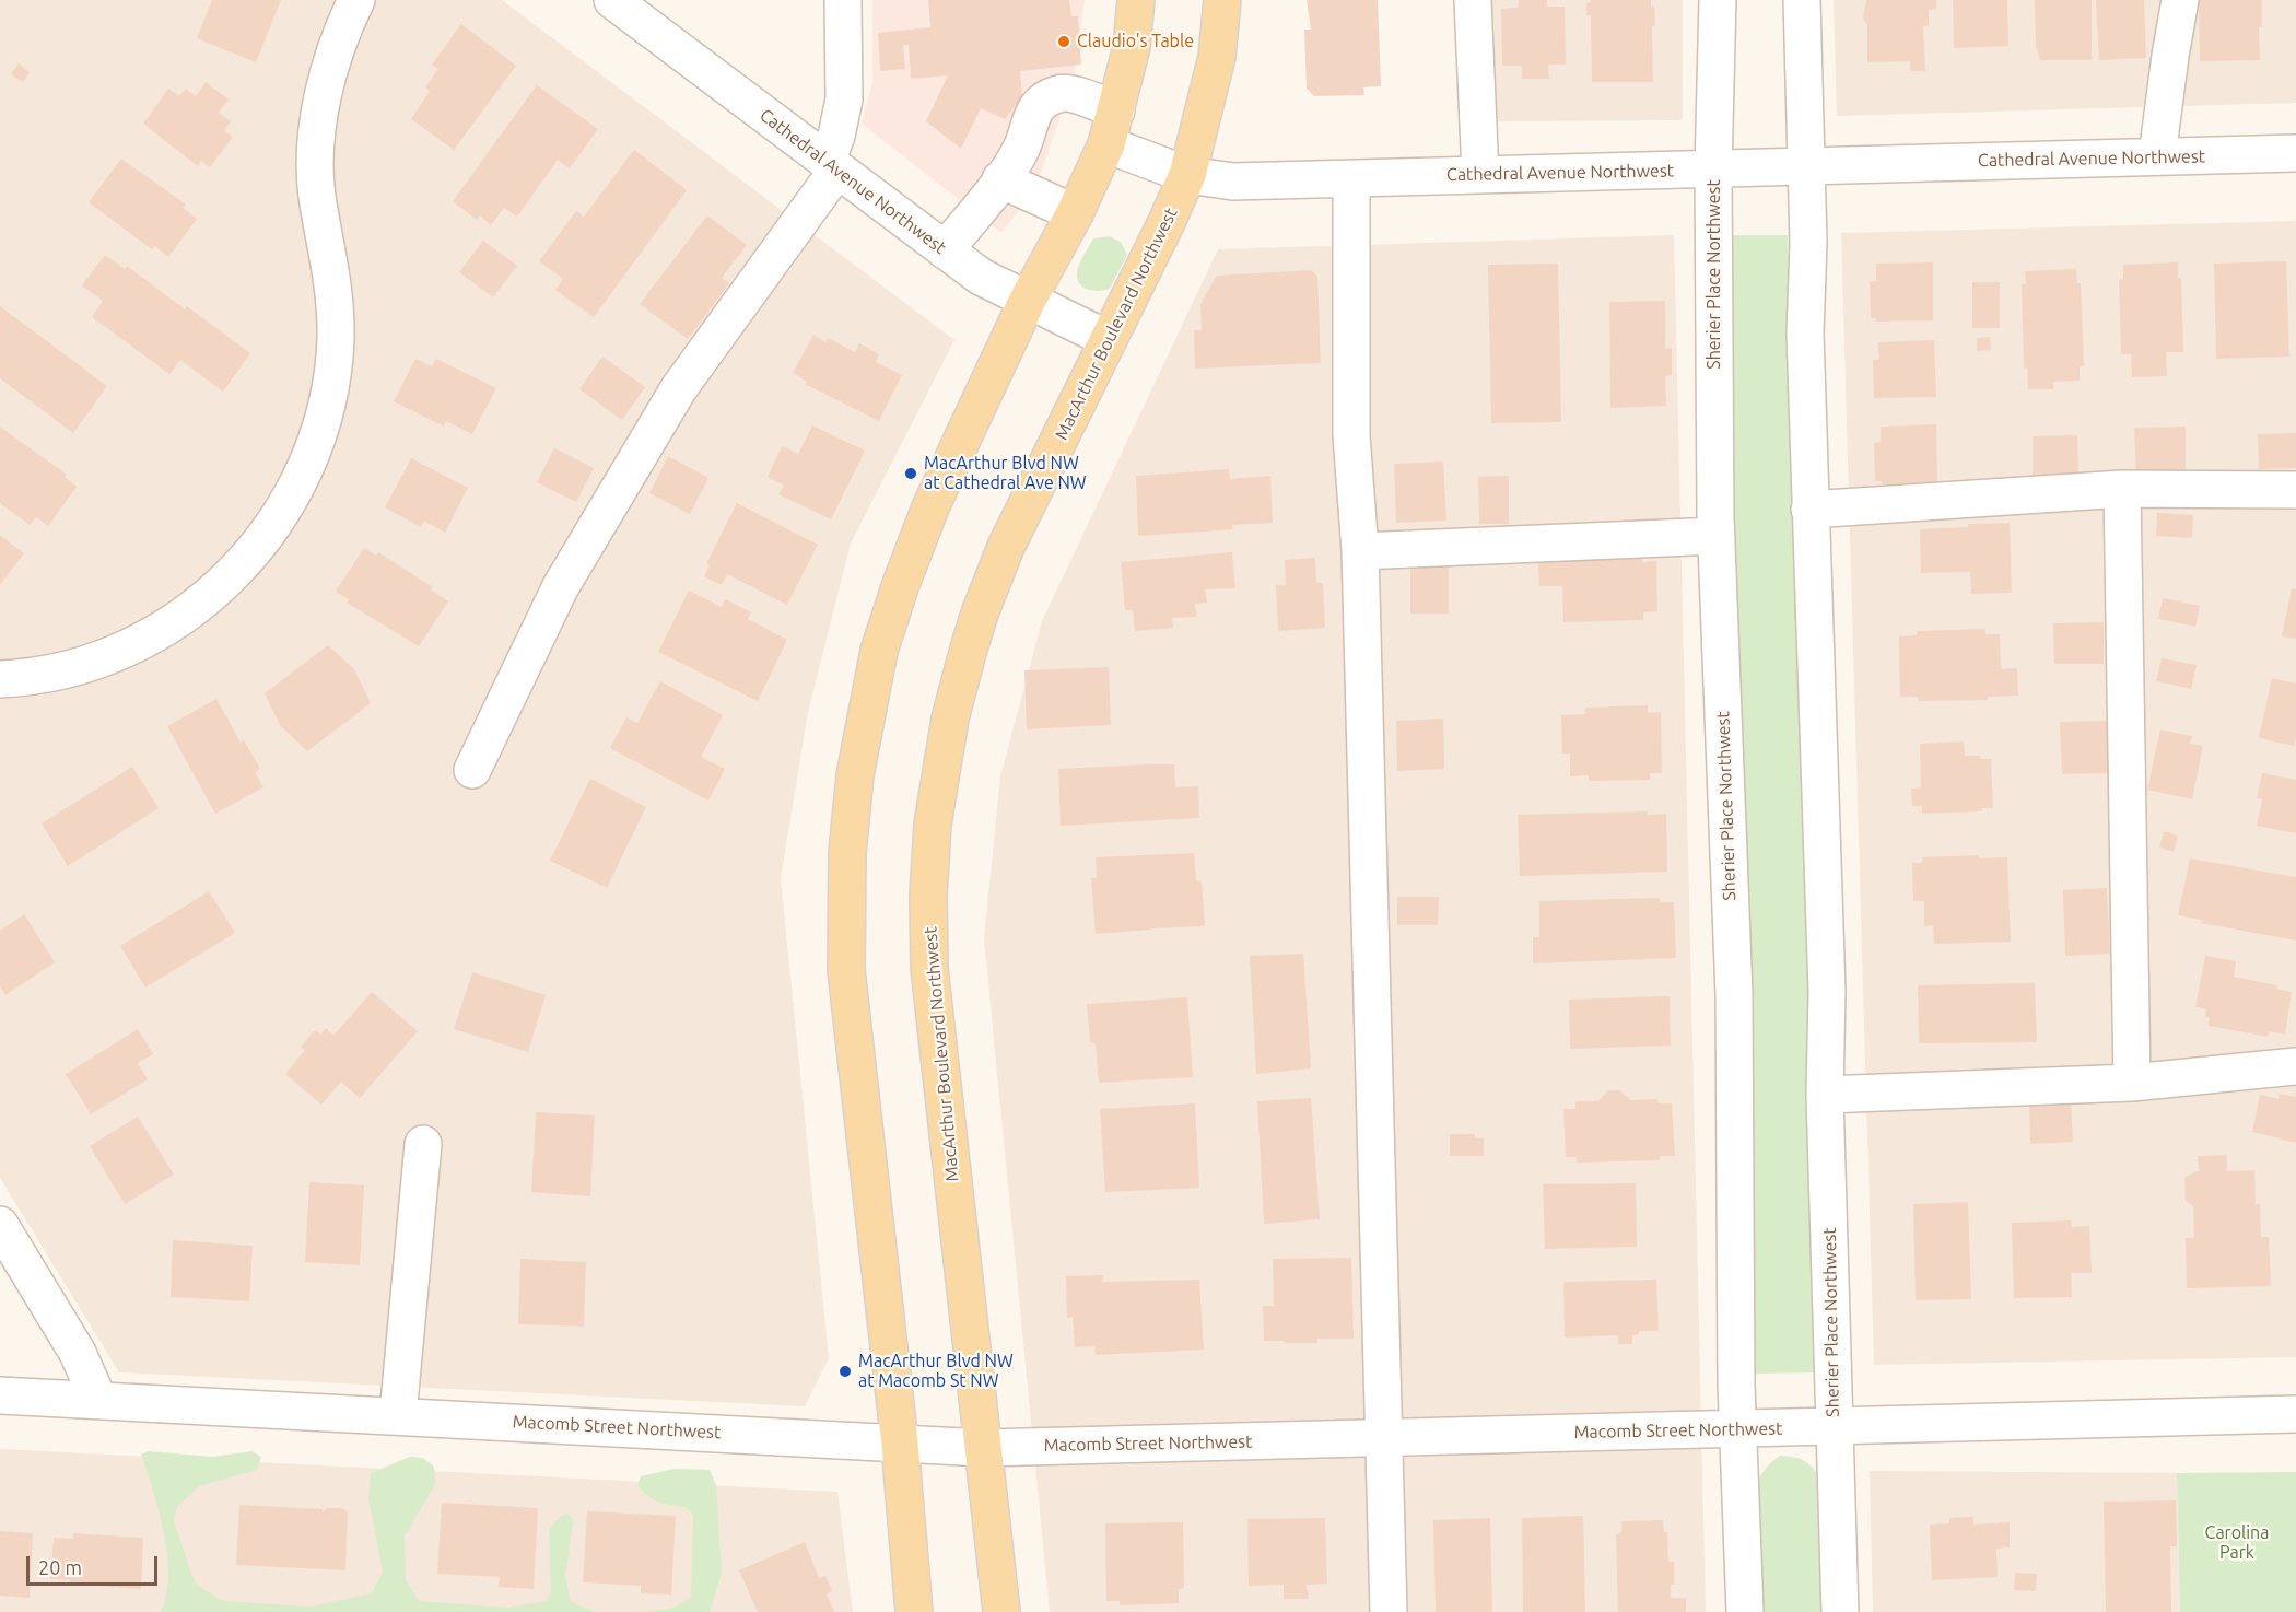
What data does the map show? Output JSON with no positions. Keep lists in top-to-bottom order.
{
  "streets": {
    "main road": ["MacArthur Boulevard Northwest"],
    "street": ["Cathedral Avenue Northwest", "Sherier Place Northwest", "Macomb Street Northwest"]
  },
  "crossings": [
    ["Cathedral Avenue Northwest", "Sherier Place Northwest"],
    ["Cathedral Avenue Northwest", "MacArthur Boulevard Northwest"],
    ["Sherier Place Northwest", "Macomb Street Northwest"],
    ["MacArthur Boulevard Northwest", "Macomb Street Northwest"]
  ],
  "parks": ["Carolina Park"],
  "places": ["Claudio's Table", "MacArthur Blvd NW at Cathedral Ave NW", "MacArthur Blvd NW at Macomb St NW"],
  "scale_bar": "20 m"
}
